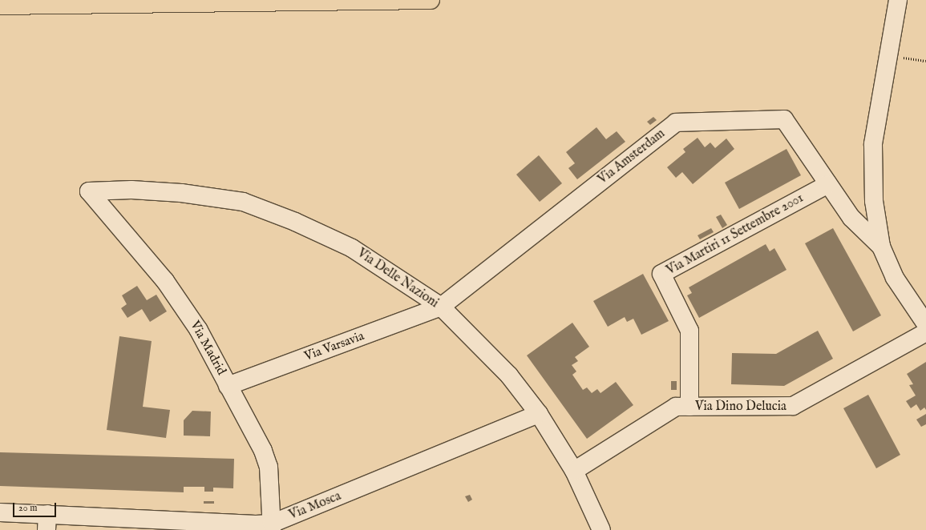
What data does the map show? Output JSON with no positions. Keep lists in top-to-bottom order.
{
  "streets": {
    "street": [
      "Via Amsterdam",
      "Via Martiri 11 Settembre 2001",
      "Via Delle Nazioni",
      "Via Varsavia",
      "Via Madrid",
      "Via Dino Delucia",
      "Via Mosca"
    ]
  },
  "crossings": [
    ["Via Amsterdam", "Via Martiri 11 Settembre 2001"],
    ["Via Amsterdam", "Via Delle Nazioni"],
    ["Via Amsterdam", "Via Varsavia"],
    ["Via Martiri 11 Settembre 2001", "Via Dino Delucia"],
    ["Via Delle Nazioni", "Via Varsavia"],
    ["Via Delle Nazioni", "Via Madrid"],
    ["Via Delle Nazioni", "Via Dino Delucia"],
    ["Via Delle Nazioni", "Via Mosca"],
    ["Via Varsavia", "Via Madrid"],
    ["Via Madrid", "Via Mosca"]
  ],
  "scale_bar": "20 m"
}
